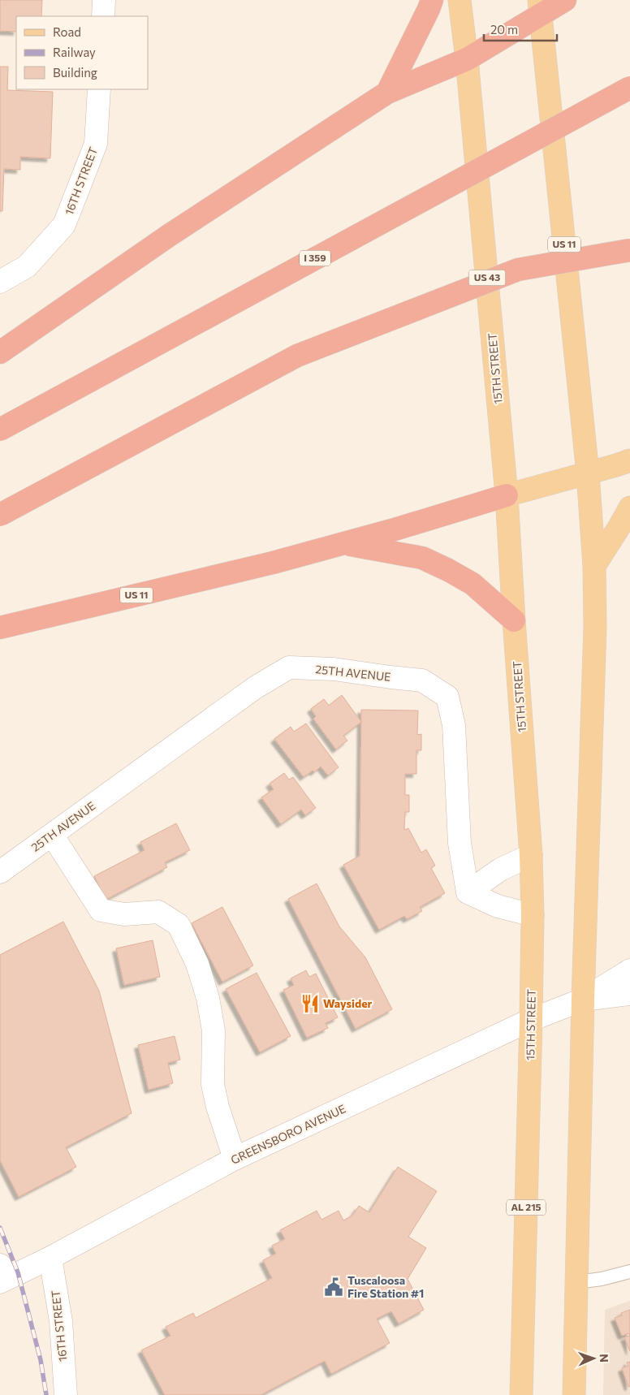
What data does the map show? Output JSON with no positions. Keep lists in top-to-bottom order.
{
  "streets": {
    "highway": ["US 11", "I 359"],
    "main road": ["US 43", "15TH STREET", "AL 215"],
    "street": ["16TH STREET", "25TH AVENUE", "GREENSBORO AVENUE"]
  },
  "crossings": [
    ["16TH STREET", "GREENSBORO AVENUE"],
    ["US 11", "15TH STREET"],
    ["15TH STREET", "GREENSBORO AVENUE"]
  ],
  "places": {
    "restaurant": ["Waysider"],
    "public building": ["Tuscaloosa Fire Station #1"]
  },
  "legend": ["Road", "Railway", "Building"],
  "scale_bar": "20 m",
  "north": "right"
}
